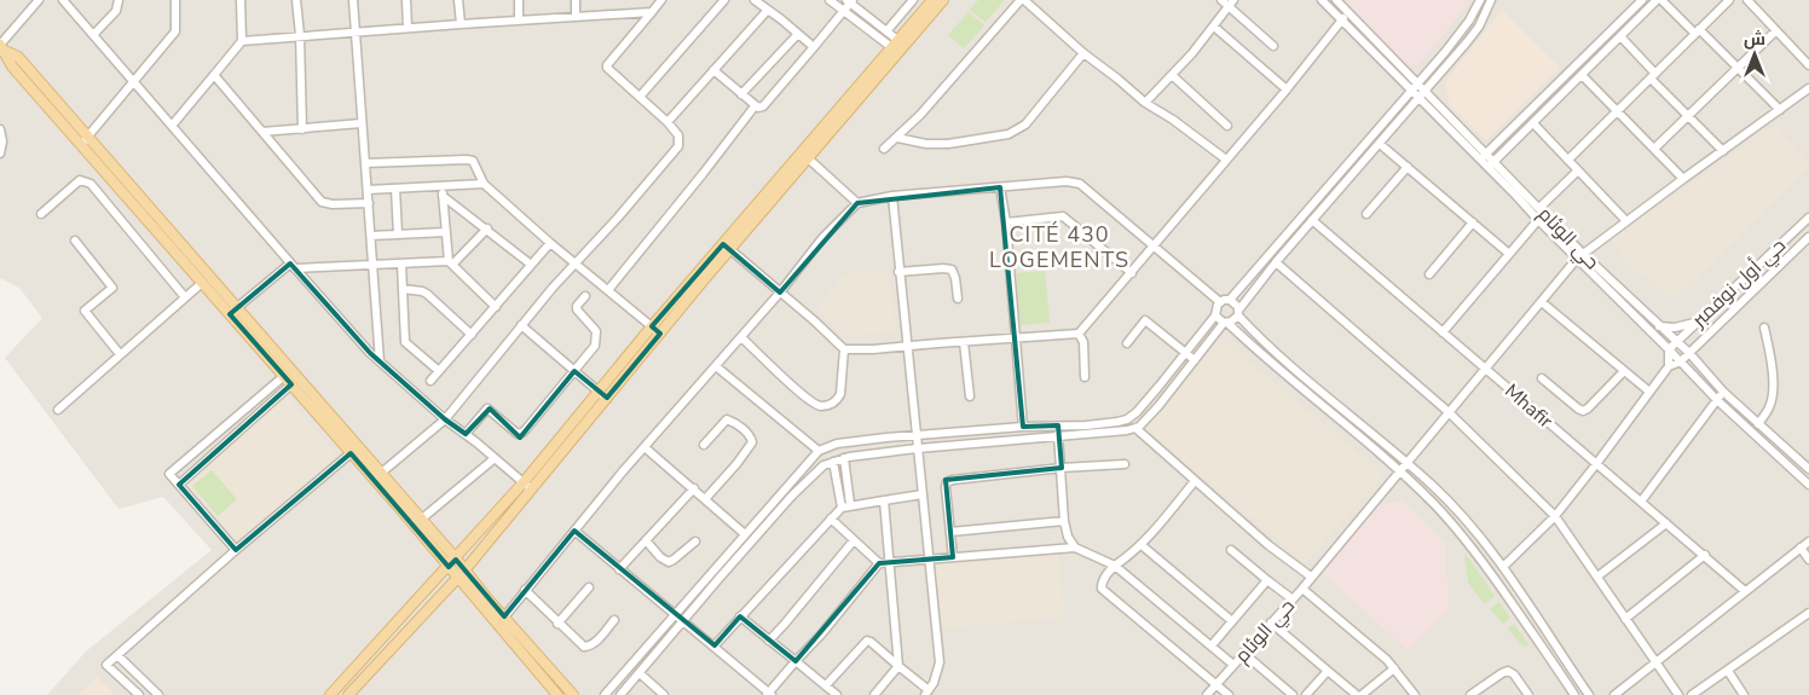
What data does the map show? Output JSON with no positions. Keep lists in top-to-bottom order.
{
  "streets": {
    "street": ["حي الوئام", "حي أول نوفمبر", "Mhafir"]
  },
  "crossings": [
    ["حي الوئام", "حي أول نوفمبر"],
    ["حي الوئام", "Mhafir"]
  ],
  "districts": ["CITÉ 430 LOGEMENTS"],
  "north": "top"
}
